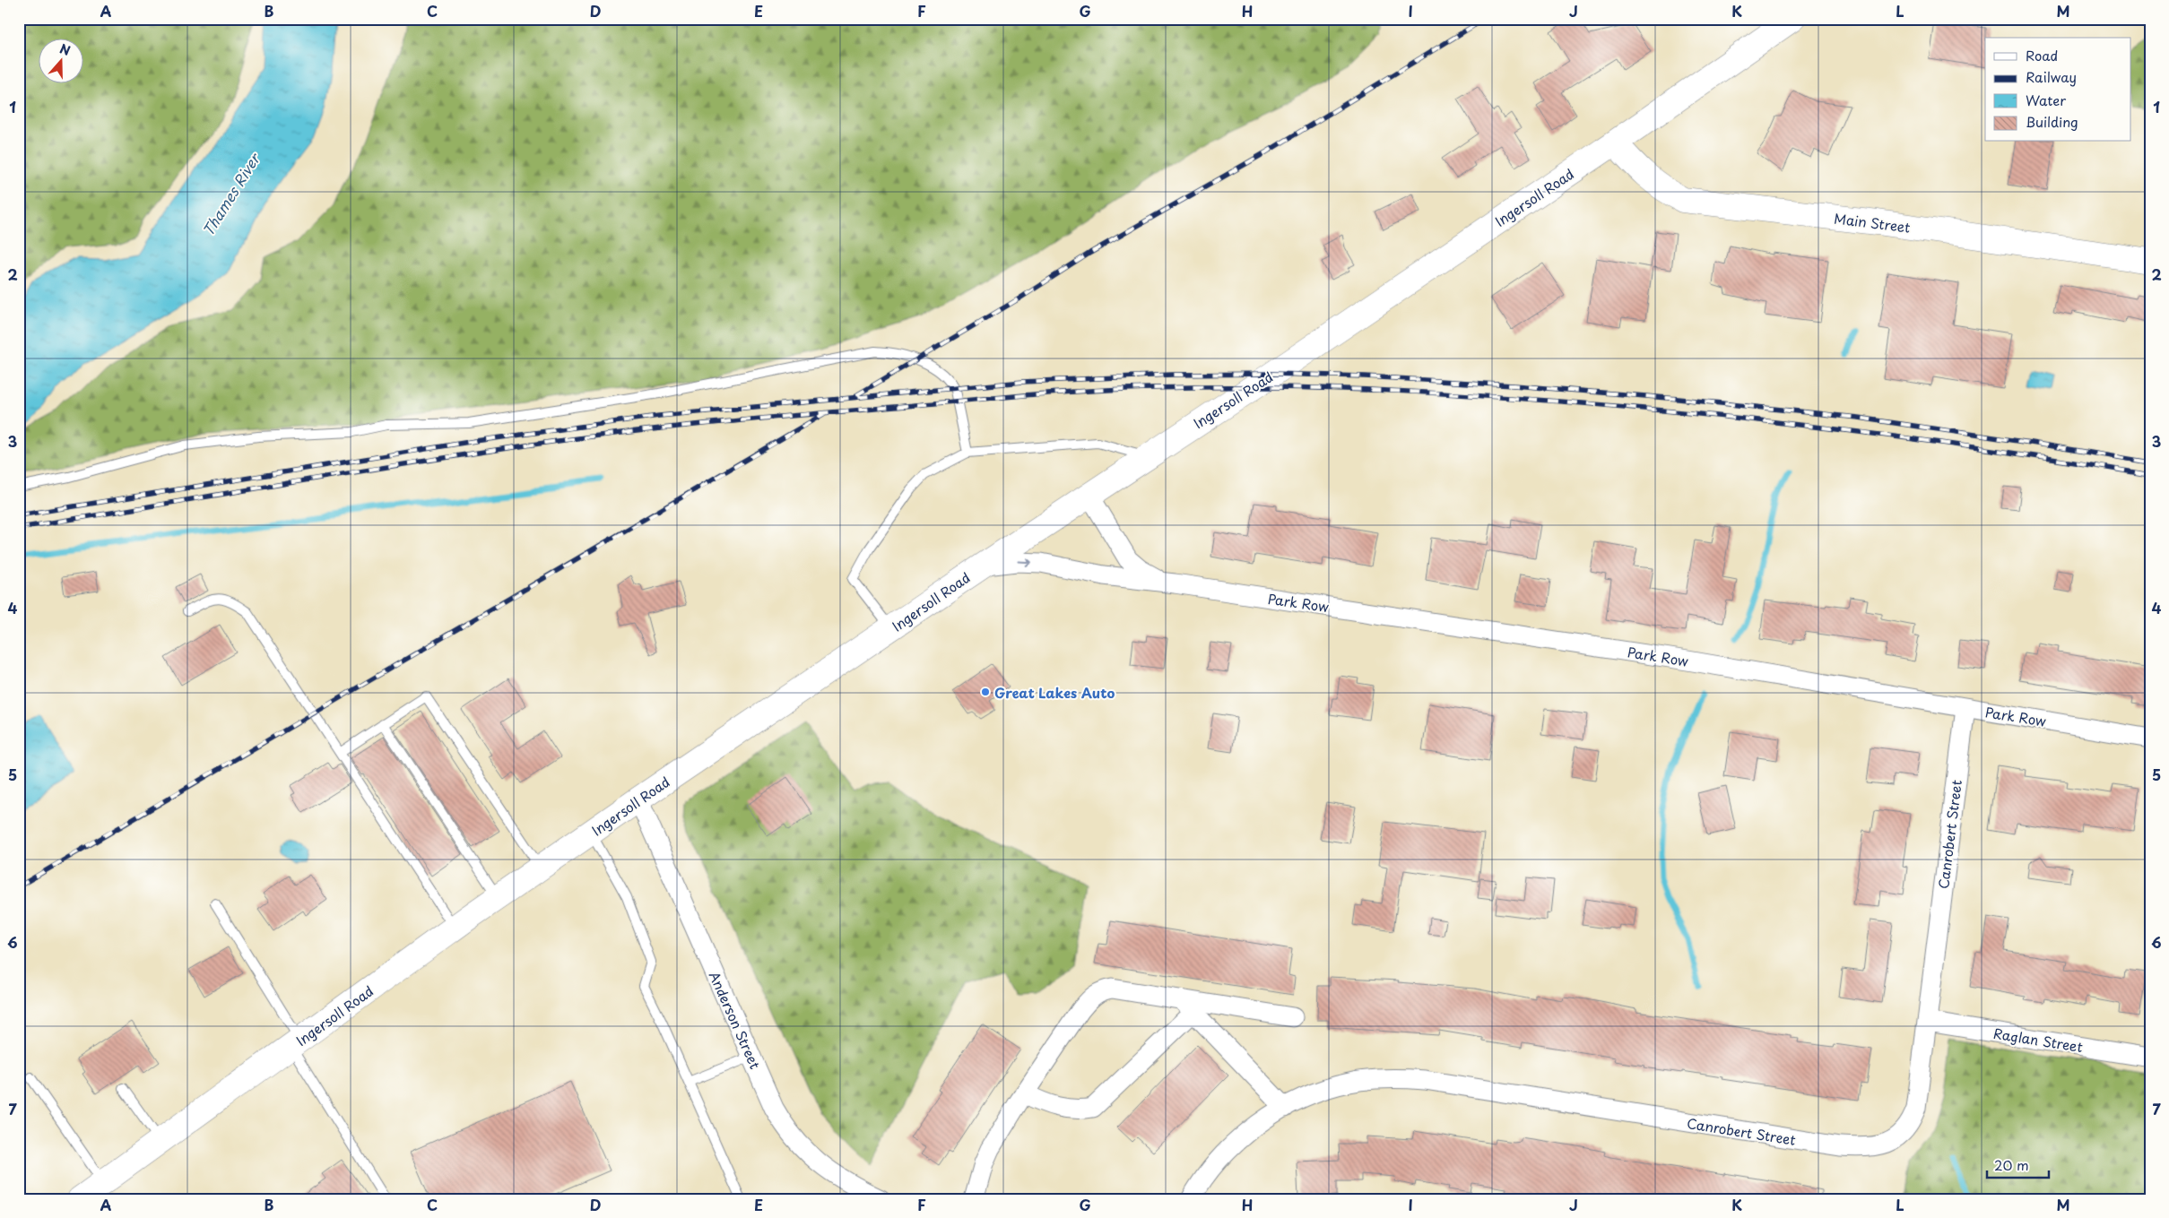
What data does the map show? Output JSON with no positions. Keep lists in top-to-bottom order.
{
  "streets": {
    "main road": ["Ingersoll Road", "Main Street"],
    "street": [
      "Park Row",
      "Canrobert Street",
      "Anderson Street",
      "Raglan Street"
    ]
  },
  "crossings": [
    ["Ingersoll Road", "Main Street"],
    ["Ingersoll Road", "Park Row"],
    ["Ingersoll Road", "Anderson Street"],
    ["Park Row", "Canrobert Street"],
    ["Canrobert Street", "Raglan Street"]
  ],
  "water": ["Thames River"],
  "places": ["Great Lakes Auto"],
  "legend": [
    "Road",
    "Railway",
    "Water",
    "Building"
  ],
  "scale_bar": "20 m",
  "north": "top",
  "grid": {
    "columns": [
      "A",
      "B",
      "C",
      "D",
      "E",
      "F",
      "G",
      "H",
      "I",
      "J",
      "K",
      "L",
      "M"
    ],
    "rows": [
      "1",
      "2",
      "3",
      "4",
      "5",
      "6",
      "7"
    ]
  }
}
